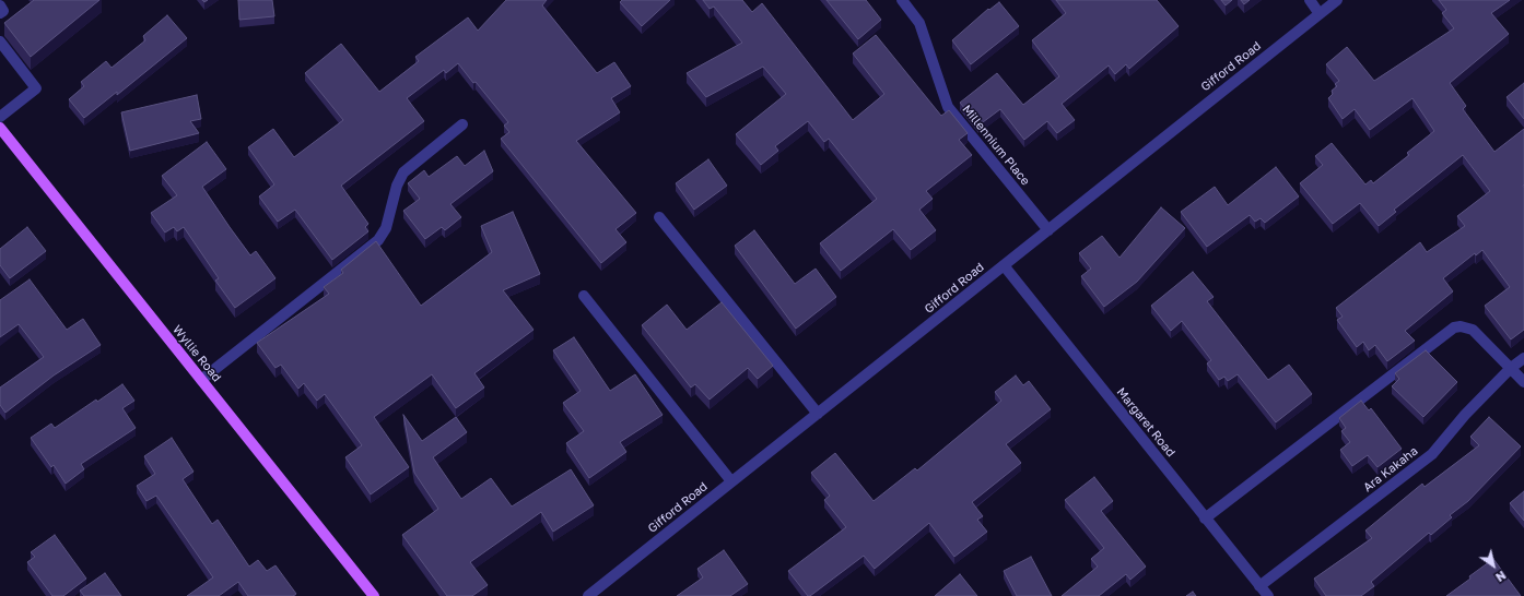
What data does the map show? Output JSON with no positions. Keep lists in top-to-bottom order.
{
  "streets": {
    "main road": ["Wyllie Road"],
    "street": [
      "Gifford Road",
      "Millennium Place",
      "Margaret Road",
      "Ara Kakaha"
    ]
  },
  "crossings": [
    ["Gifford Road", "Millennium Place"],
    ["Gifford Road", "Margaret Road"],
    ["Margaret Road", "Ara Kakaha"]
  ],
  "north": "bottom right"
}
